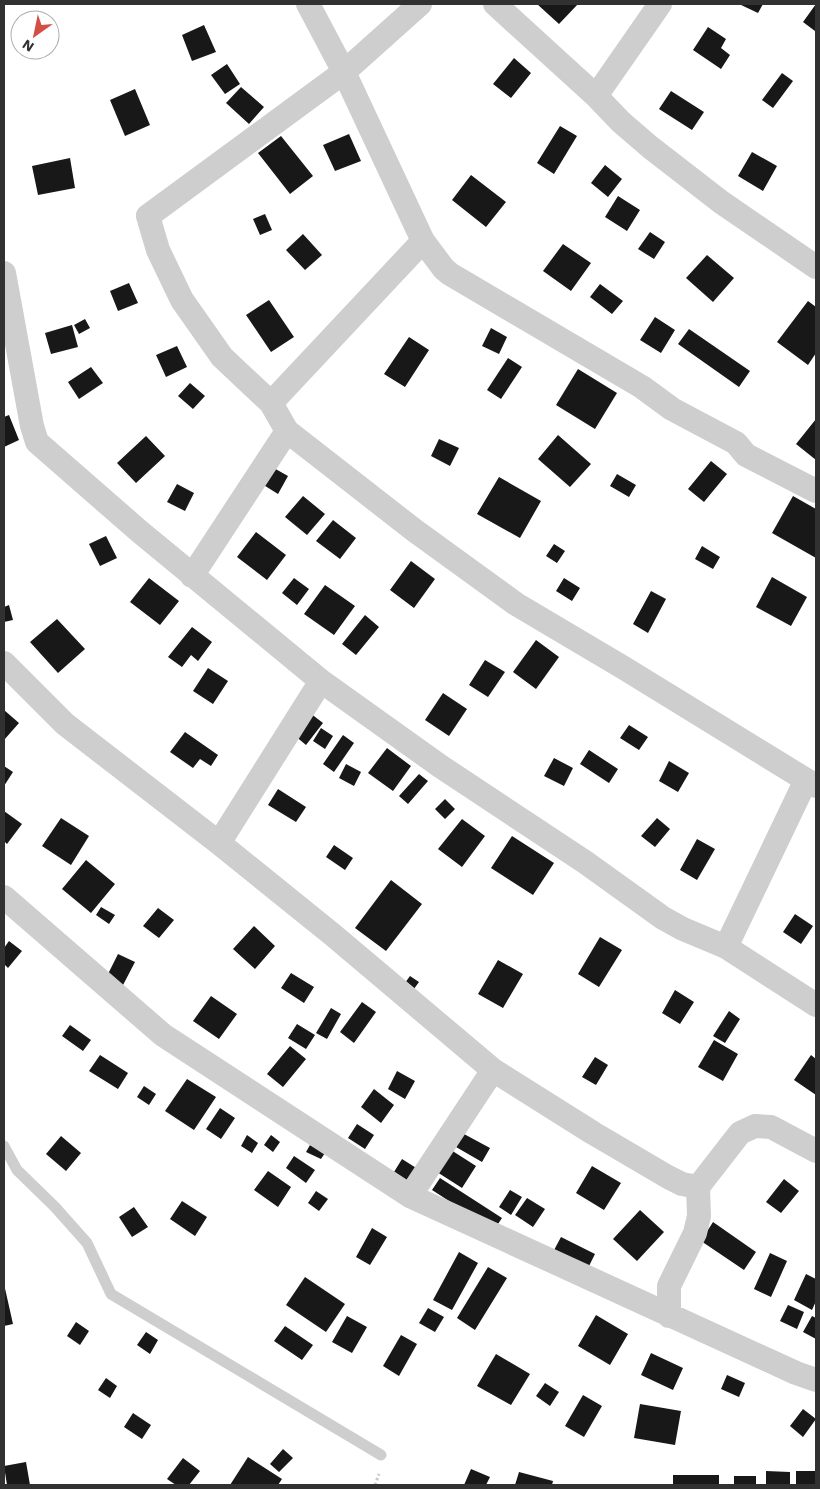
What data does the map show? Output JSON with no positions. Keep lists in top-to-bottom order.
{
  "north": "bottom left"
}
